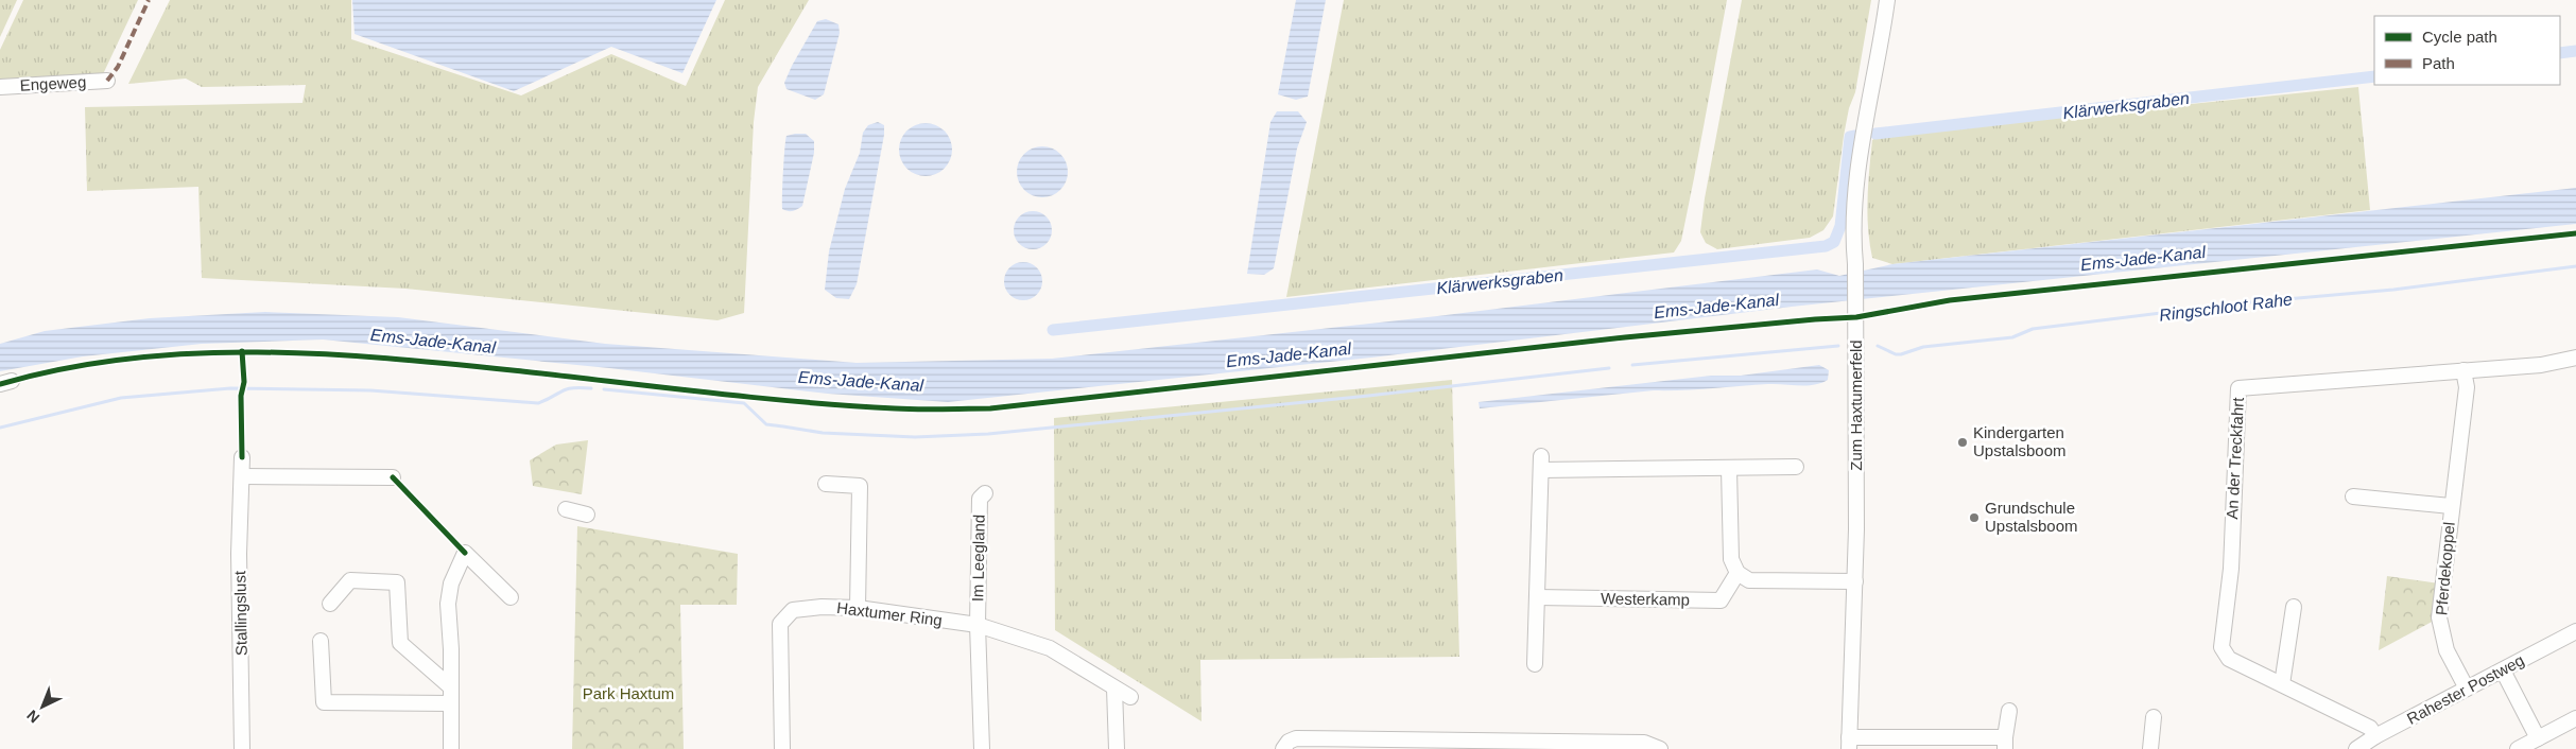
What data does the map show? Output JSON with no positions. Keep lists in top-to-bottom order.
{
  "streets": {
    "street": [
      "Engeweg",
      "Zum Haxtumerfeld",
      "An der Treckfahrt",
      "Im Leegland",
      "Pferdekoppel",
      "Westerkamp",
      "Stallingslust",
      "Haxtumer Ring",
      "Rahester Postweg"
    ]
  },
  "crossings": [
    ["An der Treckfahrt", "Pferdekoppel"],
    ["An der Treckfahrt", "Rahester Postweg"],
    ["Im Leegland", "Haxtumer Ring"],
    ["Pferdekoppel", "Rahester Postweg"]
  ],
  "water": ["Klärwerksgraben", "Ems-Jade-Kanal", "Ringschloot Rahe"],
  "parks": ["Park Haxtum"],
  "places": ["Kindergarten Upstalsboom", "Grundschule Upstalsboom"],
  "legend": ["Cycle path", "Path"],
  "north": "bottom left"
}
